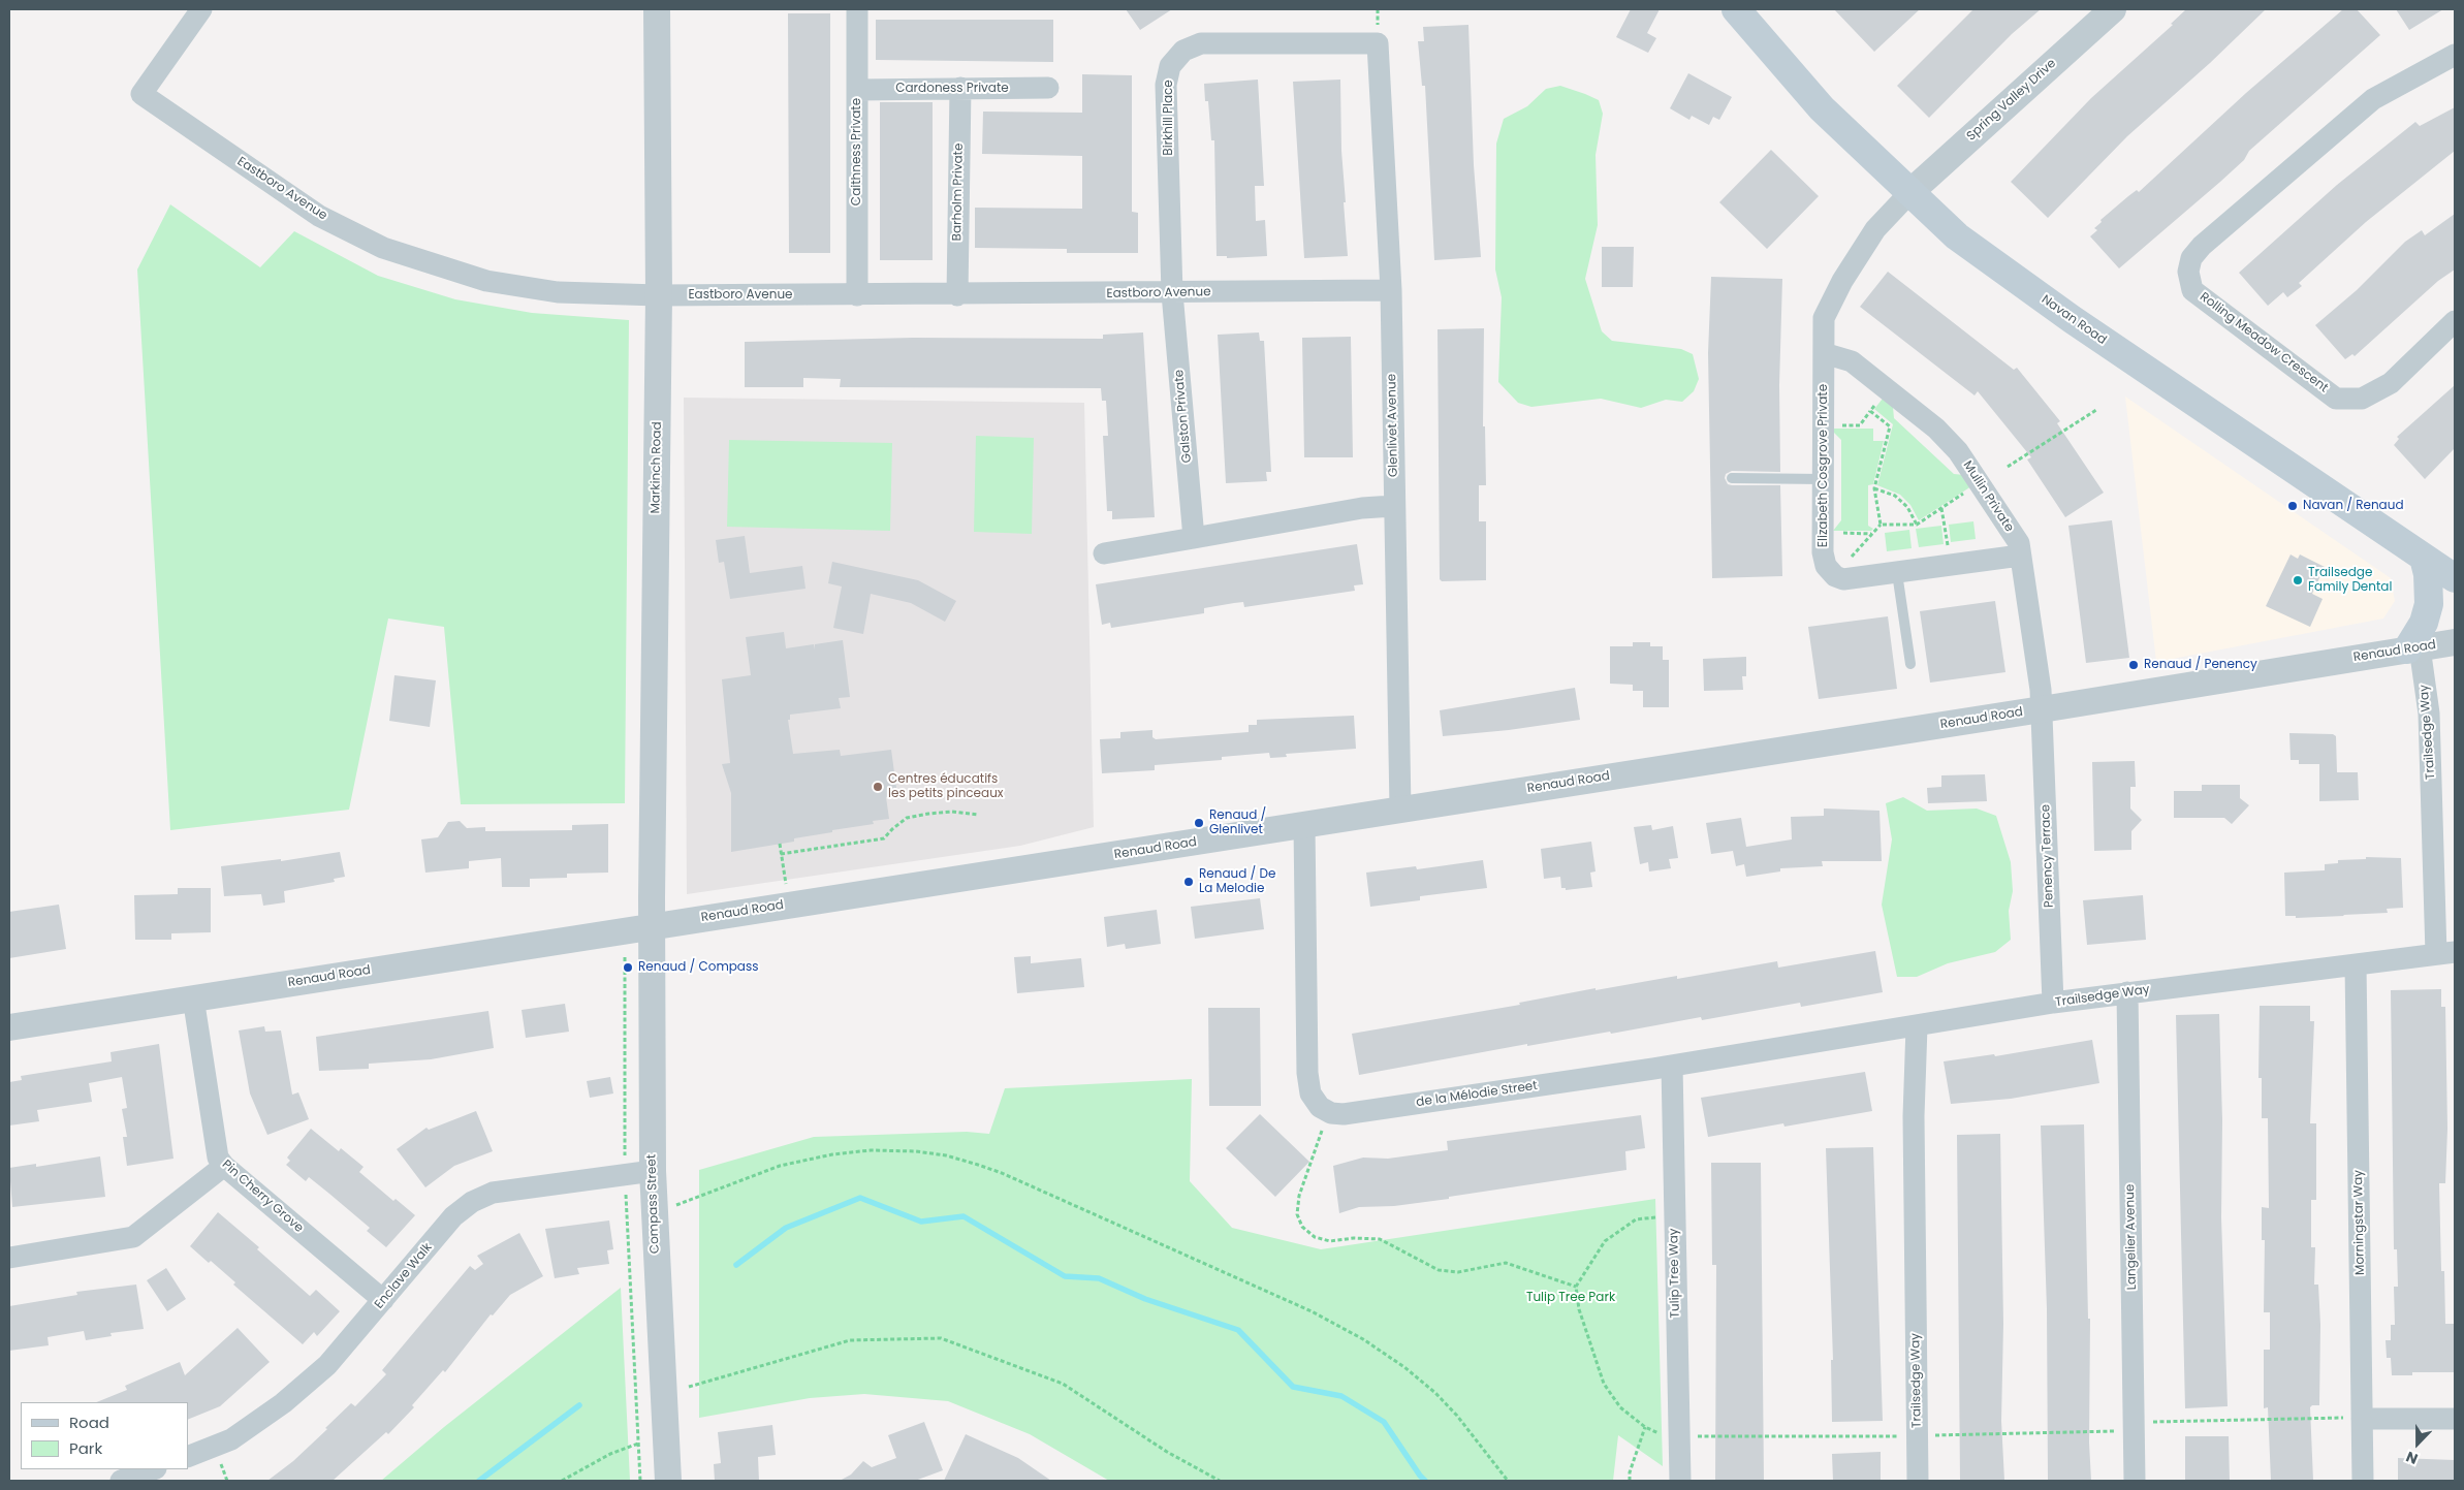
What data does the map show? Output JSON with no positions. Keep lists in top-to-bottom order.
{
  "streets": {
    "main road": ["Navan Road"],
    "street": [
      "Cardoness Private",
      "Spring Valley Drive",
      "Birkhill Place",
      "Caithness Private",
      "Eastboro Avenue",
      "Barholm Private",
      "Rolling Meadow Crescent",
      "Galston Private",
      "Glenlivet Avenue",
      "Elizabeth Cosgrove Private",
      "Markinch Road",
      "Mullin Private",
      "Renaud Road",
      "Trailsedge Way",
      "Penency Terrace",
      "de la Mélodie Street",
      "Pin Cherry Grove",
      "Compass Street",
      "Morningstar Way",
      "Langelier Avenue",
      "Tulip Tree Way",
      "Enclave Walk"
    ]
  },
  "crossings": [
    ["Cardoness Private", "Caithness Private"],
    ["Cardoness Private", "Barholm Private"],
    ["Spring Valley Drive", "Navan Road"],
    ["Spring Valley Drive", "Elizabeth Cosgrove Private"],
    ["Birkhill Place", "Eastboro Avenue"],
    ["Birkhill Place", "Galston Private"],
    ["Birkhill Place", "Glenlivet Avenue"],
    ["Caithness Private", "Eastboro Avenue"],
    ["Eastboro Avenue", "Barholm Private"],
    ["Eastboro Avenue", "Galston Private"],
    ["Eastboro Avenue", "Glenlivet Avenue"],
    ["Eastboro Avenue", "Markinch Road"],
    ["Navan Road", "Elizabeth Cosgrove Private"],
    ["Glenlivet Avenue", "Renaud Road"],
    ["Elizabeth Cosgrove Private", "Mullin Private"],
    ["Markinch Road", "Renaud Road"],
    ["Markinch Road", "Compass Street"],
    ["Mullin Private", "Renaud Road"],
    ["Mullin Private", "Penency Terrace"],
    ["Renaud Road", "Trailsedge Way"],
    ["Renaud Road", "Penency Terrace"],
    ["Renaud Road", "de la Mélodie Street"],
    ["Renaud Road", "Pin Cherry Grove"],
    ["Renaud Road", "Compass Street"],
    ["Trailsedge Way", "Penency Terrace"],
    ["Trailsedge Way", "de la Mélodie Street"],
    ["Trailsedge Way", "Morningstar Way"],
    ["Trailsedge Way", "Langelier Avenue"],
    ["de la Mélodie Street", "Tulip Tree Way"],
    ["Pin Cherry Grove", "Enclave Walk"],
    ["Compass Street", "Enclave Walk"]
  ],
  "parks": ["Tulip Tree Park"],
  "places": [
    "Navan / Renaud",
    "Trailsedge Family Dental",
    "Renaud / Penency",
    "Centres éducatifs les petits pinceaux",
    "Renaud / Glenlivet",
    "Renaud / De La Melodie",
    "Renaud / Compass"
  ],
  "legend": ["Road", "Park"],
  "north": "bottom"
}
